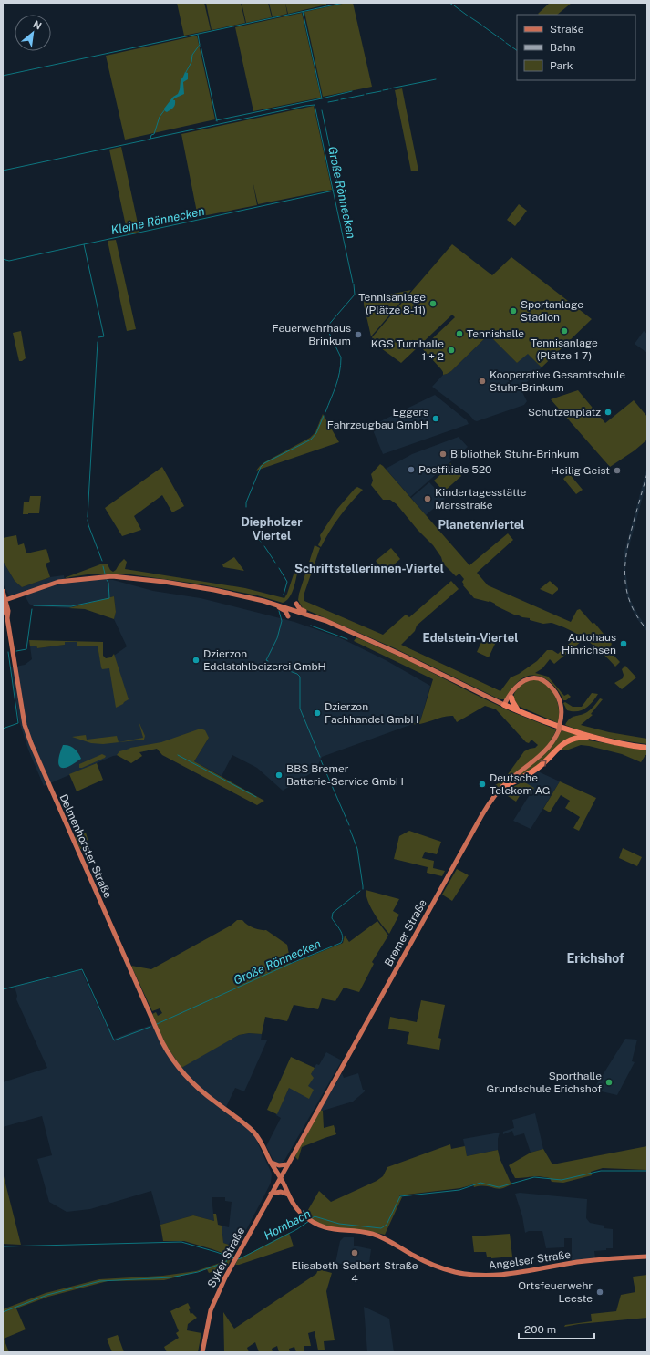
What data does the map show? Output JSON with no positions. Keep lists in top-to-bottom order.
{
  "streets": {
    "main road": [
      "Delmenhorster Straße",
      "Bremer Straße",
      "Syker Straße",
      "Angelser Straße"
    ]
  },
  "crossings": [
    ["Delmenhorster Straße", "Angelser Straße"],
    ["Bremer Straße", "Syker Straße"],
    ["Bremer Straße", "Angelser Straße"],
    ["Syker Straße", "Angelser Straße"]
  ],
  "districts": [
    "Diepholzer Viertel",
    "Planetenviertel",
    "Schriftstellerinnen-Viertel",
    "Edelstein-Viertel",
    "Erichshof"
  ],
  "water": ["Große Rönnecken", "Kleine Rönnecken", "Hombach"],
  "places": [
    "Tennisanlage (Plätze 8-11)",
    "Sportanlage Stadion",
    "Tennisanlage (Plätze 1-7)",
    "Tennishalle",
    "Feuerwehrhaus Brinkum",
    "KGS Turnhalle 1 + 2",
    "Kooperative Gesamtschule Stuhr-Brinkum",
    "Schützenplatz",
    "Eggers Fahrzeugbau GmbH",
    "Bibliothek Stuhr-Brinkum",
    "Postfiliale 520",
    "Heilig Geist",
    "Kindertagesstätte Marsstraße",
    "Autohaus Hinrichsen",
    "Dzierzon Edelstahlbeizerei GmbH",
    "Dzierzon Fachhandel GmbH",
    "BBS Bremer Batterie-Service GmbH",
    "Deutsche Telekom AG",
    "Sporthalle Grundschule Erichshof",
    "Elisabeth-Selbert-Straße 4",
    "Ortsfeuerwehr Leeste"
  ],
  "legend": ["Straße", "Bahn", "Park"],
  "scale_bar": "200 m",
  "north": "top right"
}
